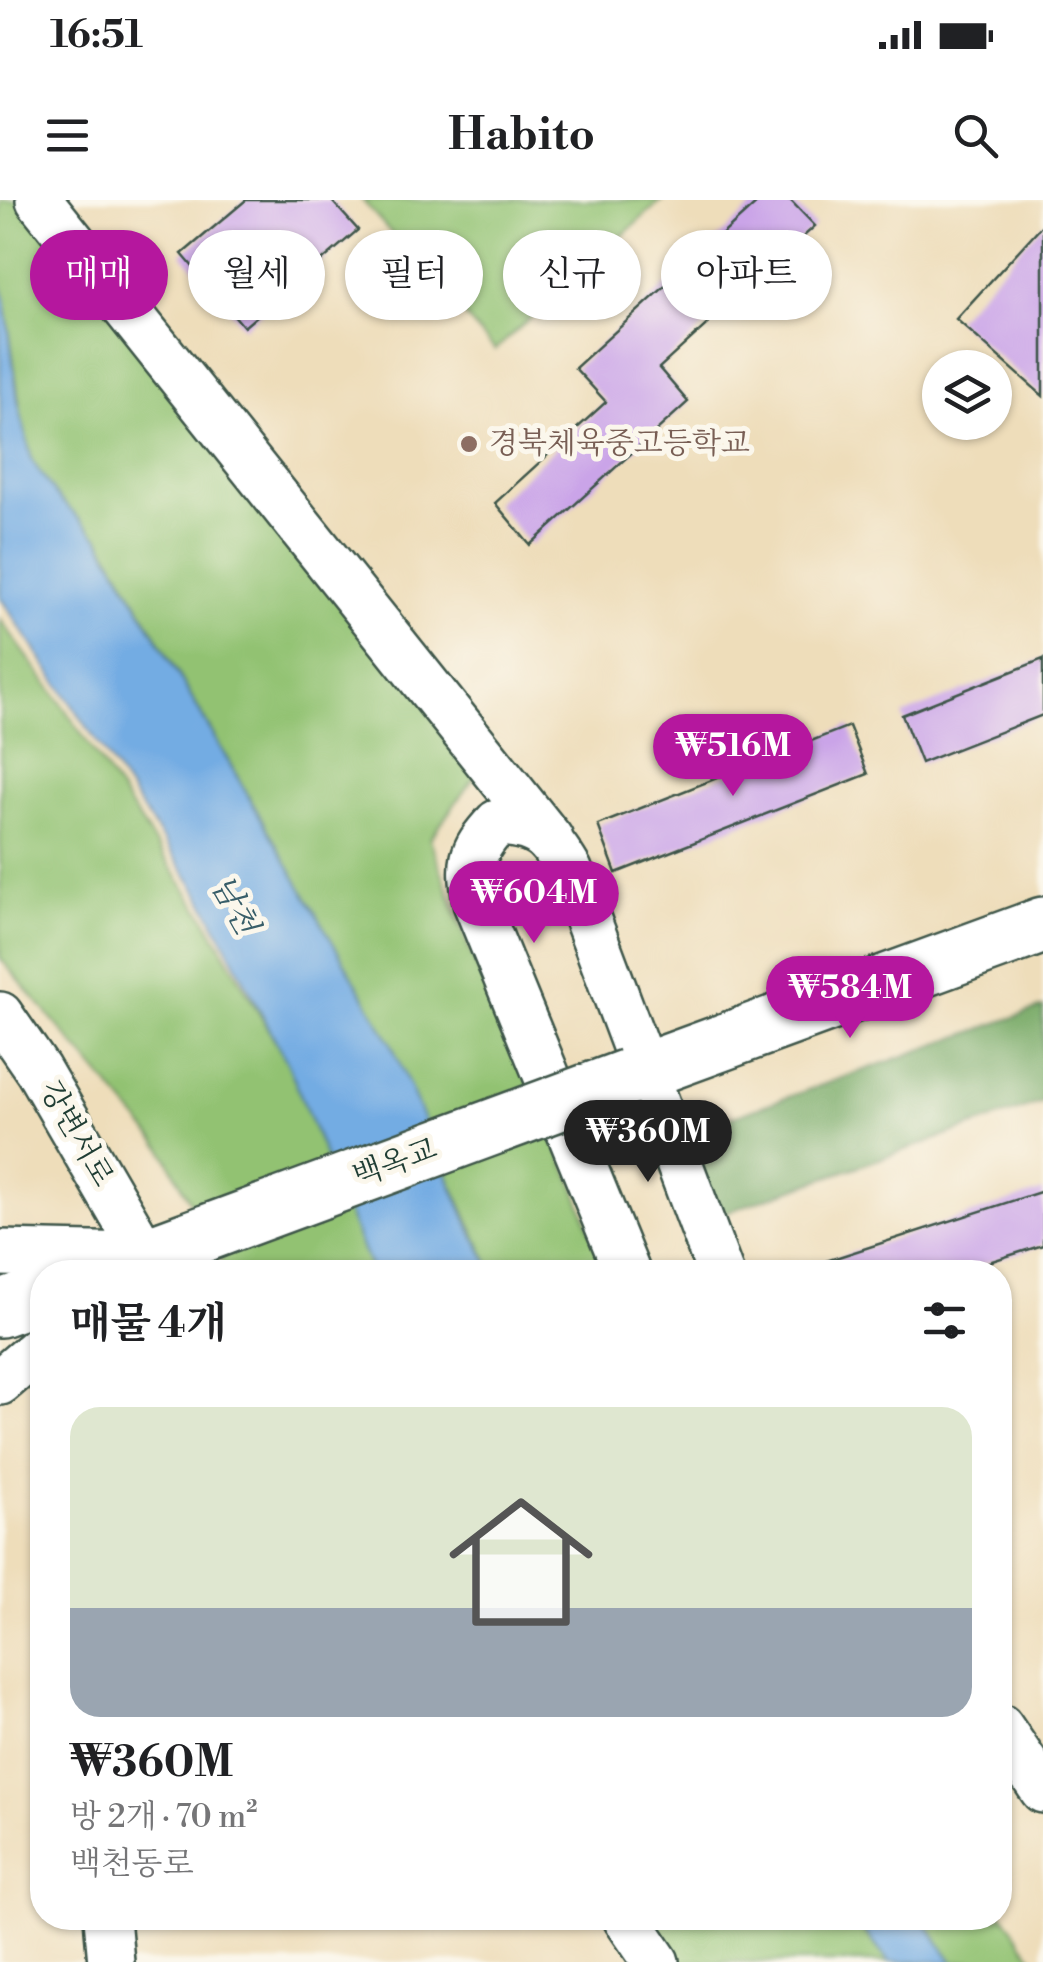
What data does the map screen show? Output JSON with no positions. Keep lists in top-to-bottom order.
{
  "streets": {
    "main road": ["백옥교"],
    "street": ["강변서로"]
  },
  "water": ["남천"],
  "places": ["경북체육중고등학교"],
  "page": {
    "status": "16:51",
    "header": "Habito",
    "chip": [
      "매매",
      "월세",
      "필터",
      "신규",
      "아파트"
    ],
    "price": [
      "₩516M",
      "₩604M",
      "₩584M",
      "₩360M"
    ],
    "heading": "매물 4개",
    "list": [
      {
        "name": "₩360M",
        "note": "방 2개 · 70 m² · 백천동로"
      }
    ]
  }
}
